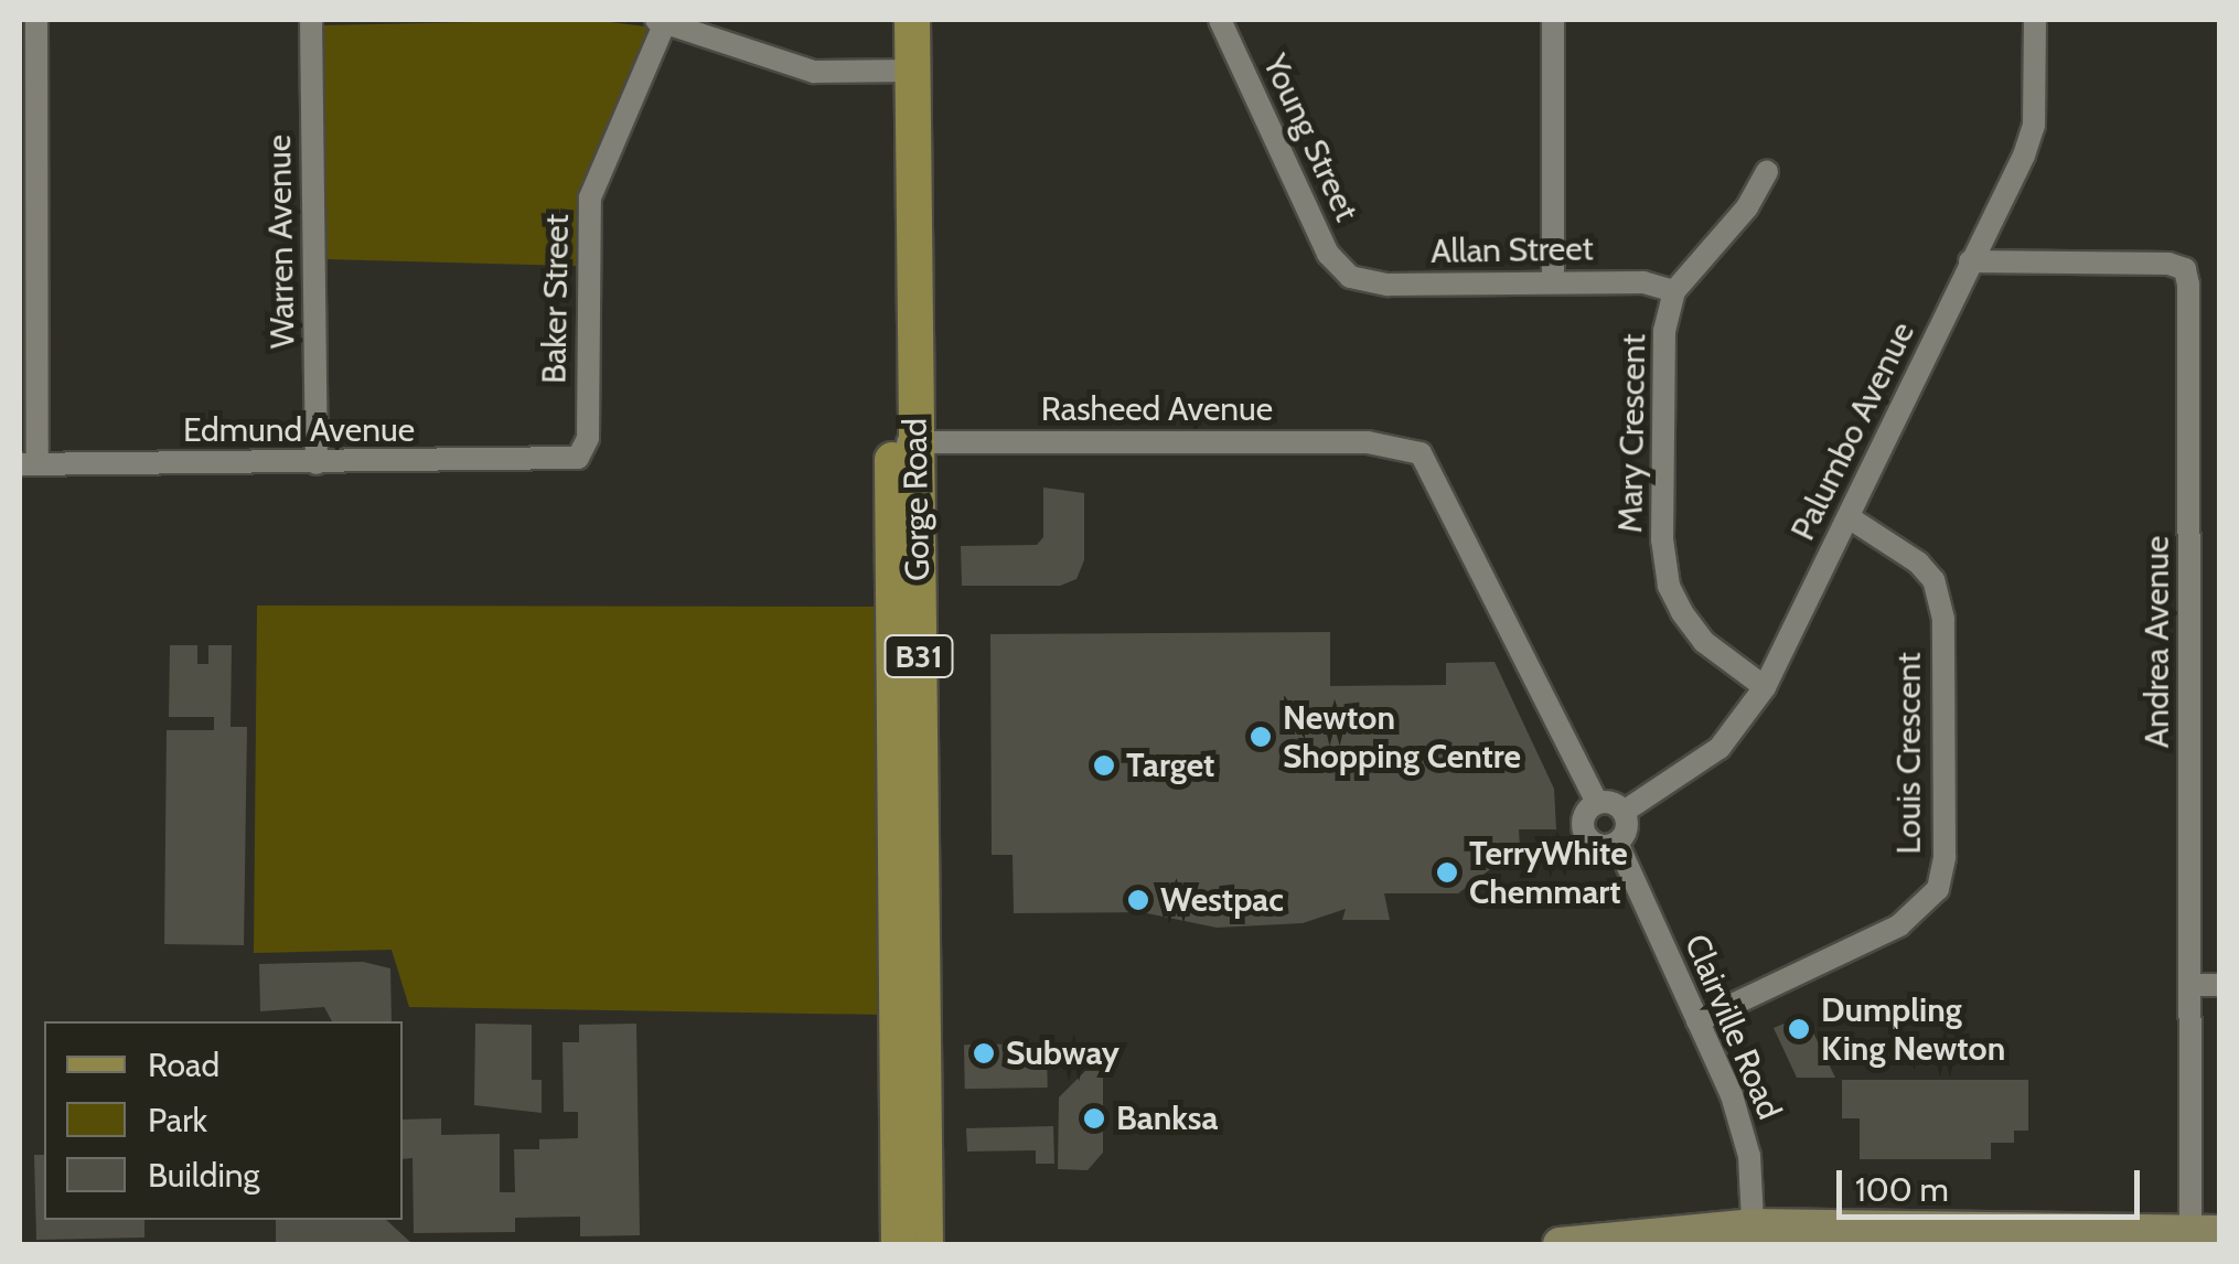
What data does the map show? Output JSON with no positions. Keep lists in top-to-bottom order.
{
  "streets": {
    "main road": ["Gorge Road", "B31"],
    "street": [
      "Young Street",
      "Warren Avenue",
      "Allan Street",
      "Baker Street",
      "Rasheed Avenue",
      "Edmund Avenue",
      "Palumbo Avenue",
      "Mary Crescent",
      "Andrea Avenue",
      "Louis Crescent",
      "Clairville Road"
    ]
  },
  "crossings": [
    ["Young Street", "Allan Street"],
    ["Warren Avenue", "Edmund Avenue"],
    ["Allan Street", "Mary Crescent"],
    ["Baker Street", "Edmund Avenue"],
    ["Rasheed Avenue", "Palumbo Avenue"],
    ["Rasheed Avenue", "Gorge Road"],
    ["Rasheed Avenue", "Clairville Road"],
    ["Palumbo Avenue", "Mary Crescent"],
    ["Palumbo Avenue", "Andrea Avenue"],
    ["Palumbo Avenue", "Louis Crescent"],
    ["Palumbo Avenue", "Clairville Road"],
    ["Louis Crescent", "Clairville Road"]
  ],
  "places": [
    "Newton Shopping Centre",
    "Target",
    "TerryWhite Chemmart",
    "Westpac",
    "Dumpling King Newton",
    "Subway",
    "Banksa"
  ],
  "legend": ["Road", "Park", "Building"],
  "scale_bar": "100 m"
}
